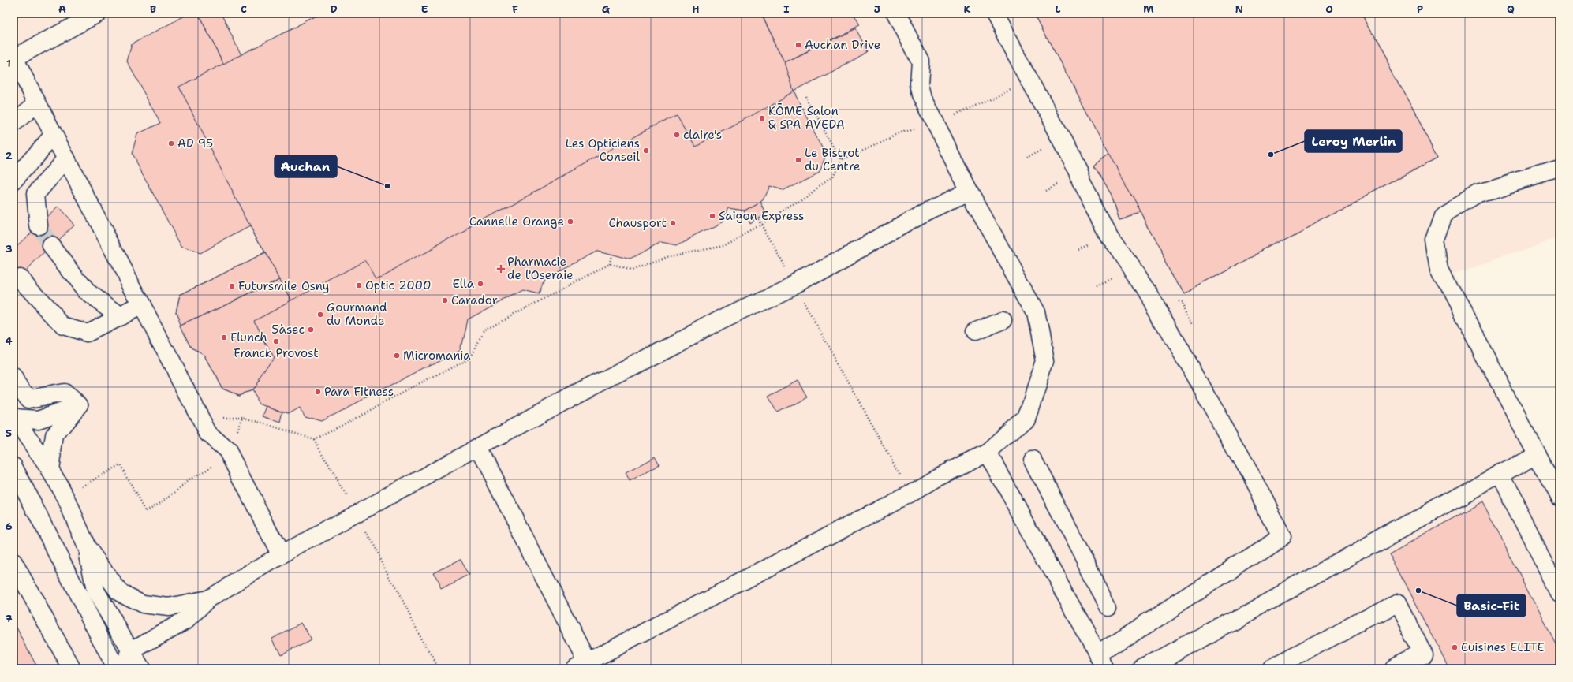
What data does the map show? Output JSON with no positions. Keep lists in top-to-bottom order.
{
  "places": {
    "other": [
      "Auchan Drive",
      "KŌME Salon & SPA AVEDA",
      "claire's",
      "AD 95",
      "Les Opticiens Conseil",
      "Leroy Merlin",
      "Le Bistrot du Centre",
      "Auchan",
      "Saigon Express",
      "Cannelle Orange",
      "Chausport",
      "Ella",
      "Optic 2000",
      "Futursmile Osny",
      "Carador",
      "Gourmand du Monde",
      "5àsec",
      "Flunch",
      "Franck Provost",
      "Micromania",
      "Para Fitness",
      "Basic-Fit",
      "Cuisines ELITE"
    ],
    "health": ["Pharmacie de l'Oseraie"]
  },
  "grid": {
    "columns": [
      "A",
      "B",
      "C",
      "D",
      "E",
      "F",
      "G",
      "H",
      "I",
      "J",
      "K",
      "L",
      "M",
      "N",
      "O",
      "P",
      "Q"
    ],
    "rows": [
      "1",
      "2",
      "3",
      "4",
      "5",
      "6",
      "7"
    ]
  }
}
